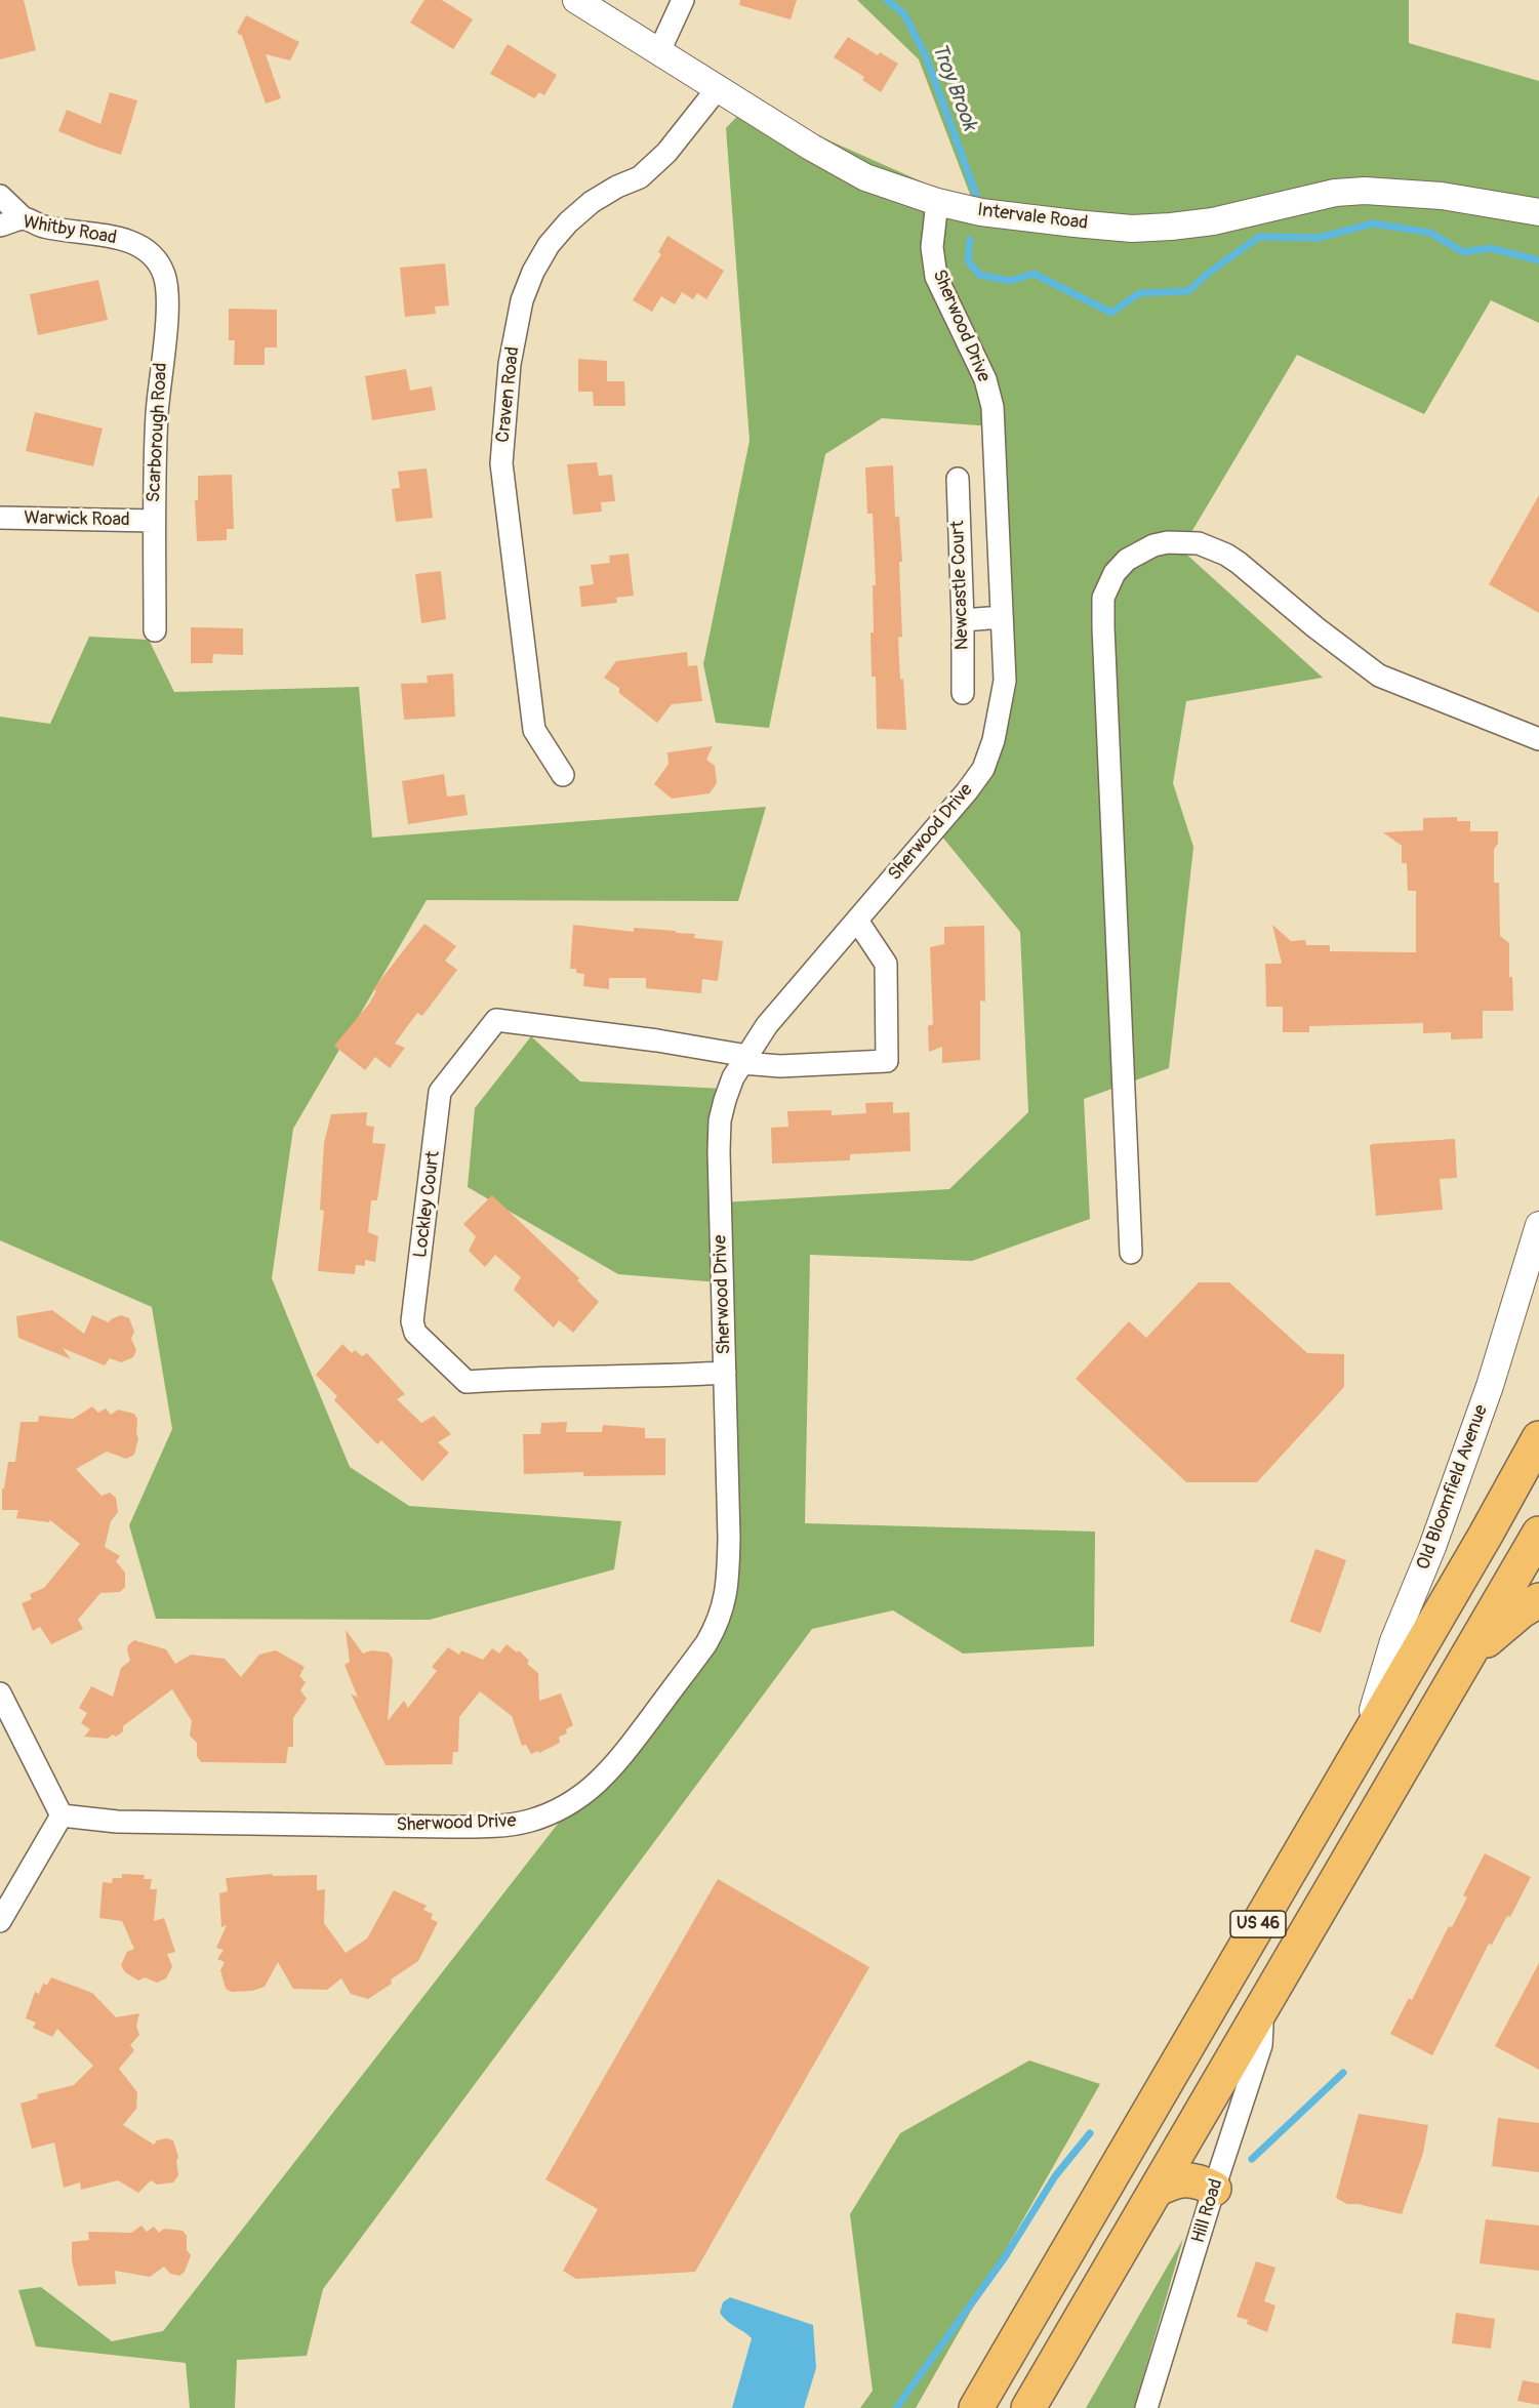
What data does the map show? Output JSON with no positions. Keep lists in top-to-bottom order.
{
  "streets": {
    "highway": ["US 46"],
    "street": [
      "Intervale Road",
      "Whitby Road",
      "Sherwood Drive",
      "Craven Road",
      "Scarborough Road",
      "Warwick Road",
      "Newcastle Court",
      "Lockley Court",
      "Old Bloomfield Avenue",
      "Hill Road"
    ]
  },
  "crossings": [
    ["Intervale Road", "Sherwood Drive"],
    ["Intervale Road", "Craven Road"],
    ["Whitby Road", "Scarborough Road"],
    ["Sherwood Drive", "Lockley Court"],
    ["Scarborough Road", "Warwick Road"],
    ["Old Bloomfield Avenue", "US 46"],
    ["US 46", "Hill Road"]
  ],
  "water": ["Troy Brook"]
}
